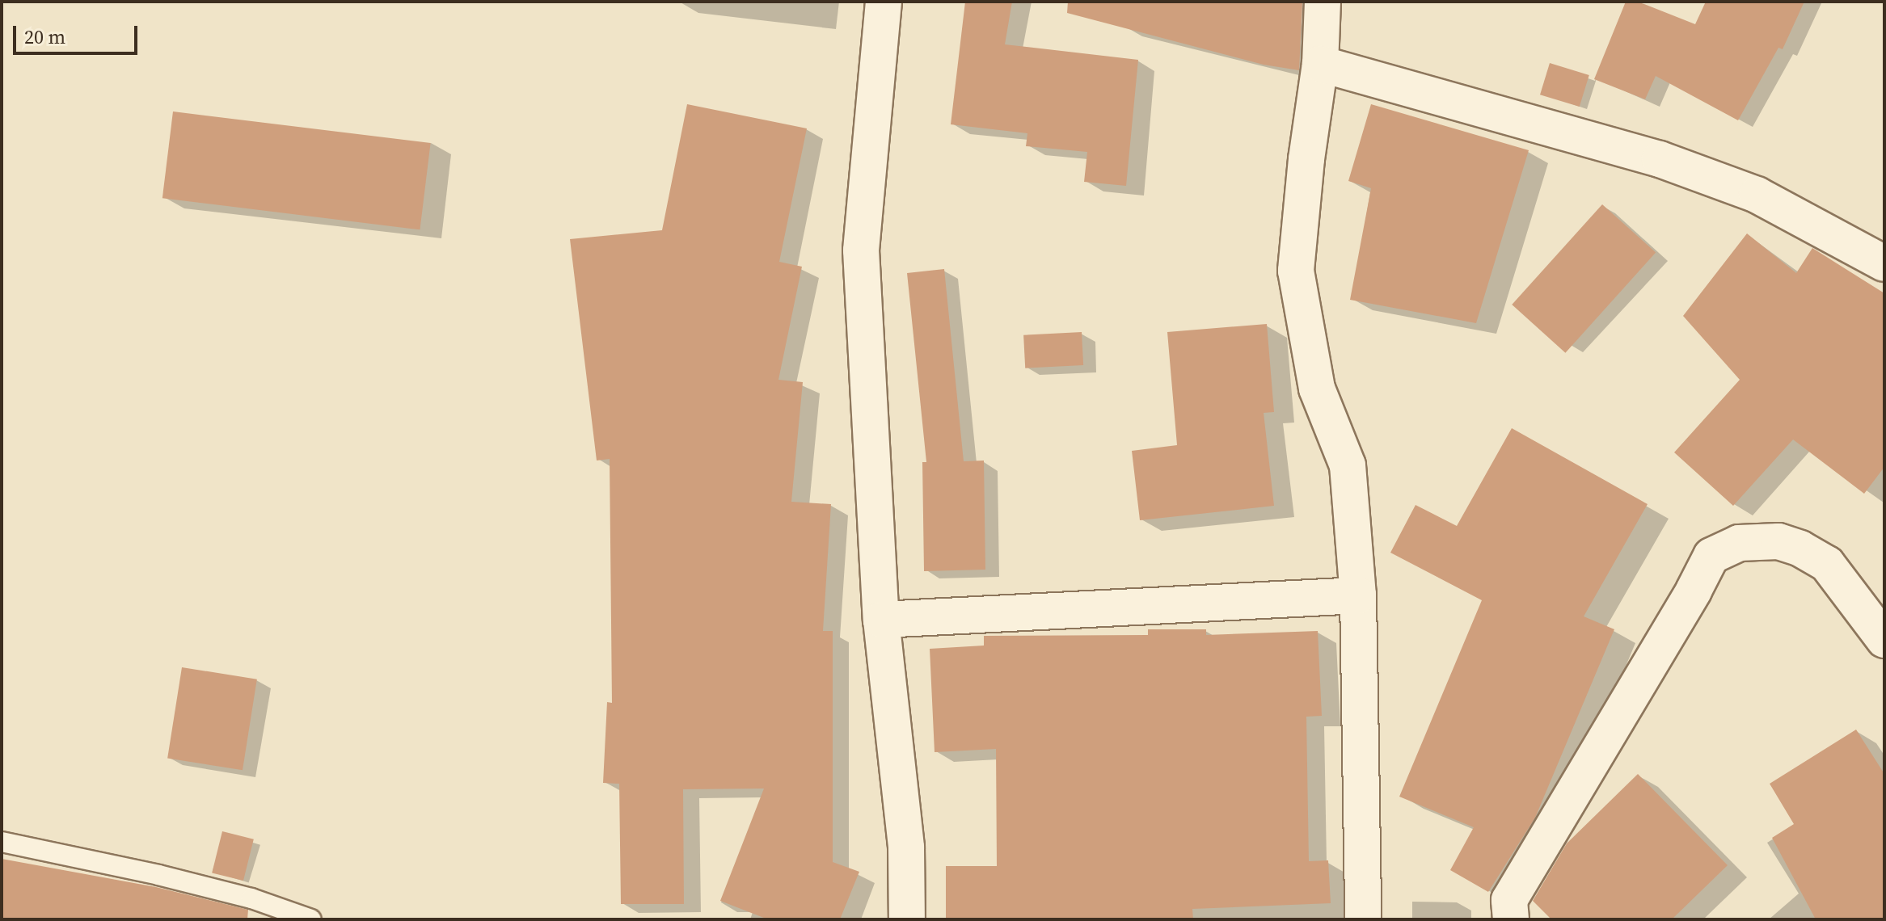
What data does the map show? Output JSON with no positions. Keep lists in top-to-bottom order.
{
  "scale_bar": "20 m"
}
